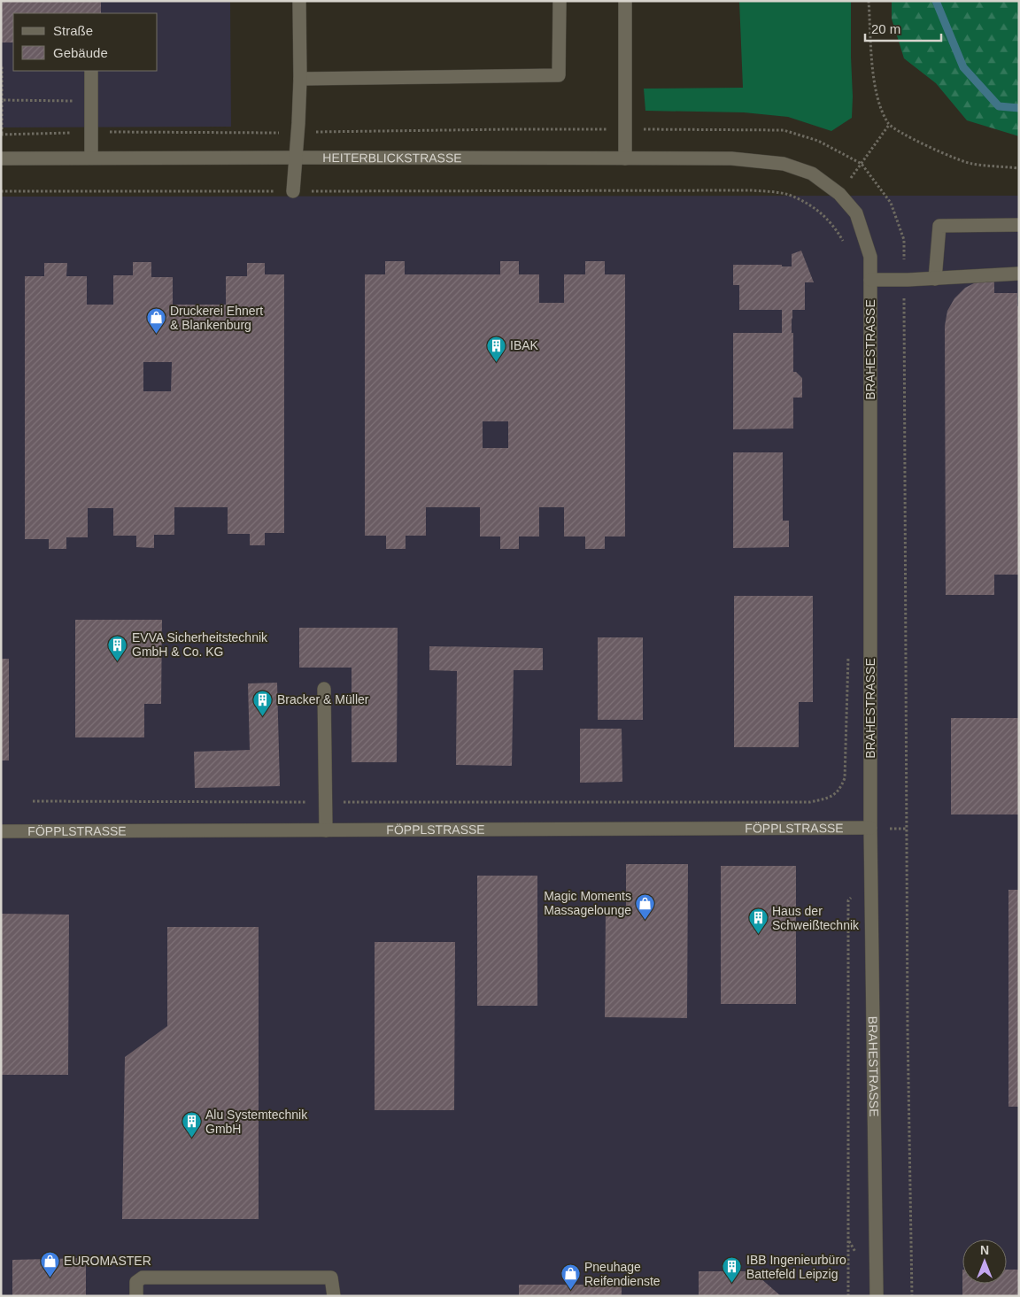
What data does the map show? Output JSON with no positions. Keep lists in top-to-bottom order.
{
  "streets": {
    "street": ["HEITERBLICKSTRASSE", "BRAHESTRASSE", "FÖPPLSTRASSE"]
  },
  "crossings": [
    ["HEITERBLICKSTRASSE", "BRAHESTRASSE"],
    ["BRAHESTRASSE", "FÖPPLSTRASSE"]
  ],
  "places": {
    "shop": [
      "Druckerei Ehnert & Blankenburg",
      "Magic Moments Massagelounge",
      "EUROMASTER",
      "Pneuhage Reifendienste"
    ],
    "building": [
      "IBAK",
      "EVVA Sicherheitstechnik GmbH & Co. KG",
      "Bracker & Müller",
      "Haus der Schweißtechnik",
      "Alu Systemtechnik GmbH",
      "IBB Ingenieurbüro Battefeld Leipzig"
    ]
  },
  "legend": ["Straße", "Gebäude"],
  "scale_bar": "20 m",
  "north": "top"
}
